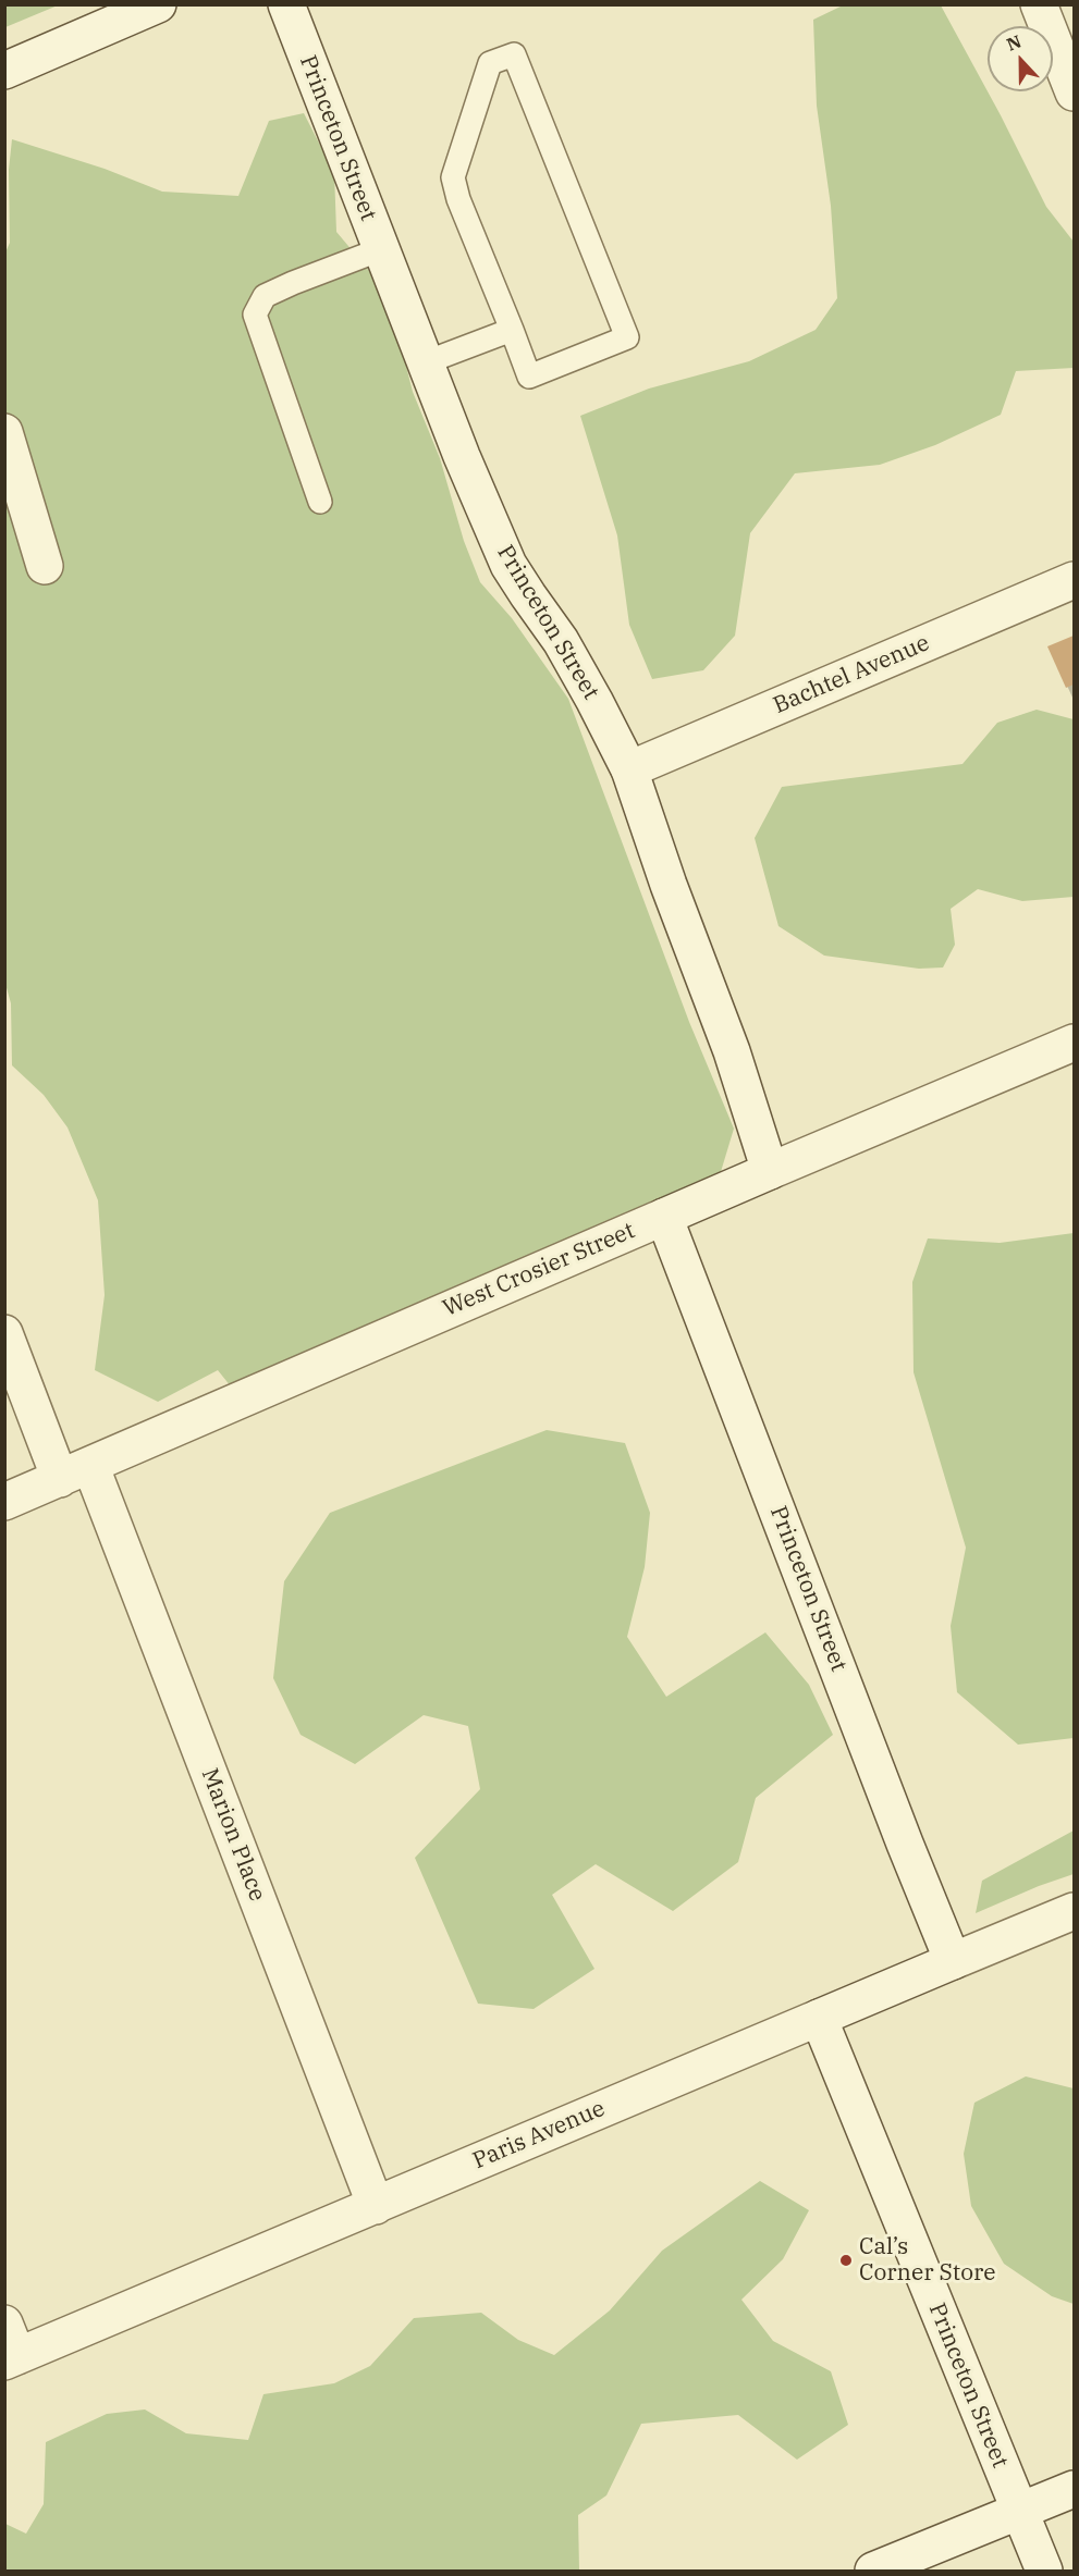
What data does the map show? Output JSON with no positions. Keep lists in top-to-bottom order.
{
  "streets": {
    "street": [
      "Princeton Street",
      "Bachtel Avenue",
      "West Crosier Street",
      "Marion Place",
      "Paris Avenue"
    ]
  },
  "crossings": [
    ["Princeton Street", "Bachtel Avenue"],
    ["Princeton Street", "West Crosier Street"],
    ["Princeton Street", "Paris Avenue"],
    ["West Crosier Street", "Marion Place"],
    ["Marion Place", "Paris Avenue"]
  ],
  "places": ["Cal’s Corner Store"],
  "north": "top"
}
